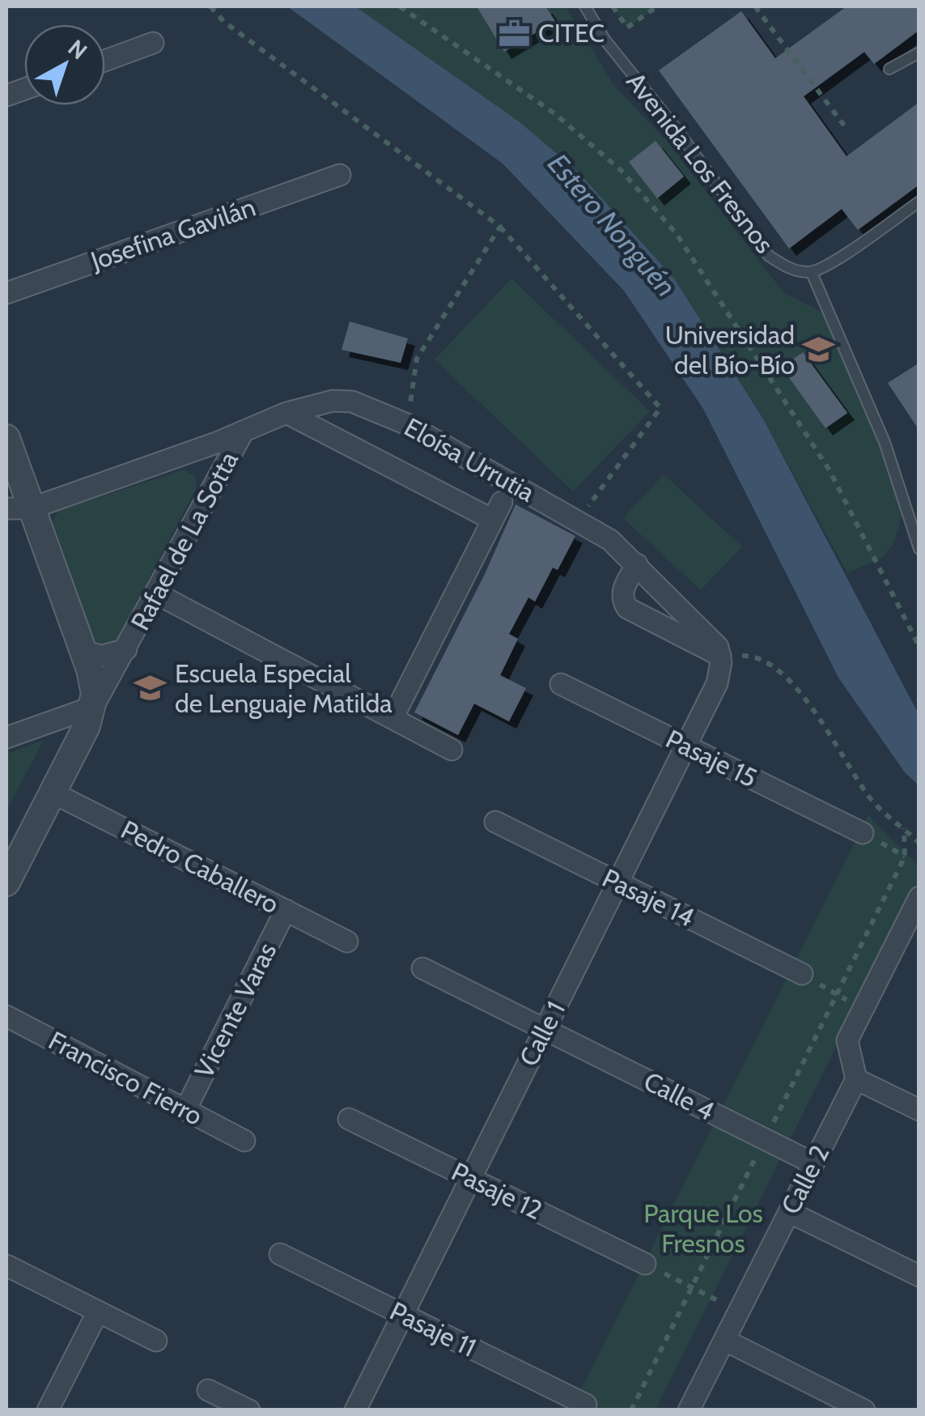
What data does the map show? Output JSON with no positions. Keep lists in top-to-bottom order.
{
  "streets": {
    "street": [
      "Josefina Gavilán",
      "Eloísa Urrutia",
      "Rafael de La Sotta",
      "Pasaje 15",
      "Pedro Caballero",
      "Pasaje 14",
      "Vicente Varas",
      "Calle 1",
      "Francisco Fierro",
      "Calle 4",
      "Calle 2",
      "Pasaje 12",
      "Pasaje 11"
    ],
    "lane": ["Avenida Los Fresnos"]
  },
  "crossings": [
    ["Eloísa Urrutia", "Rafael de La Sotta"],
    ["Rafael de La Sotta", "Pedro Caballero"],
    ["Pasaje 15", "Calle 1"],
    ["Pedro Caballero", "Vicente Varas"],
    ["Pasaje 14", "Calle 1"],
    ["Vicente Varas", "Francisco Fierro"],
    ["Calle 1", "Calle 4"],
    ["Calle 1", "Pasaje 12"],
    ["Calle 1", "Pasaje 11"],
    ["Calle 4", "Calle 2"]
  ],
  "water": ["Estero Nonguén"],
  "parks": ["Parque Los Fresnos"],
  "places": {
    "office": ["CITEC"],
    "school or university": ["Universidad del Bío-Bío", "Escuela Especial de Lenguaje Matilda"]
  },
  "north": "top right"
}
